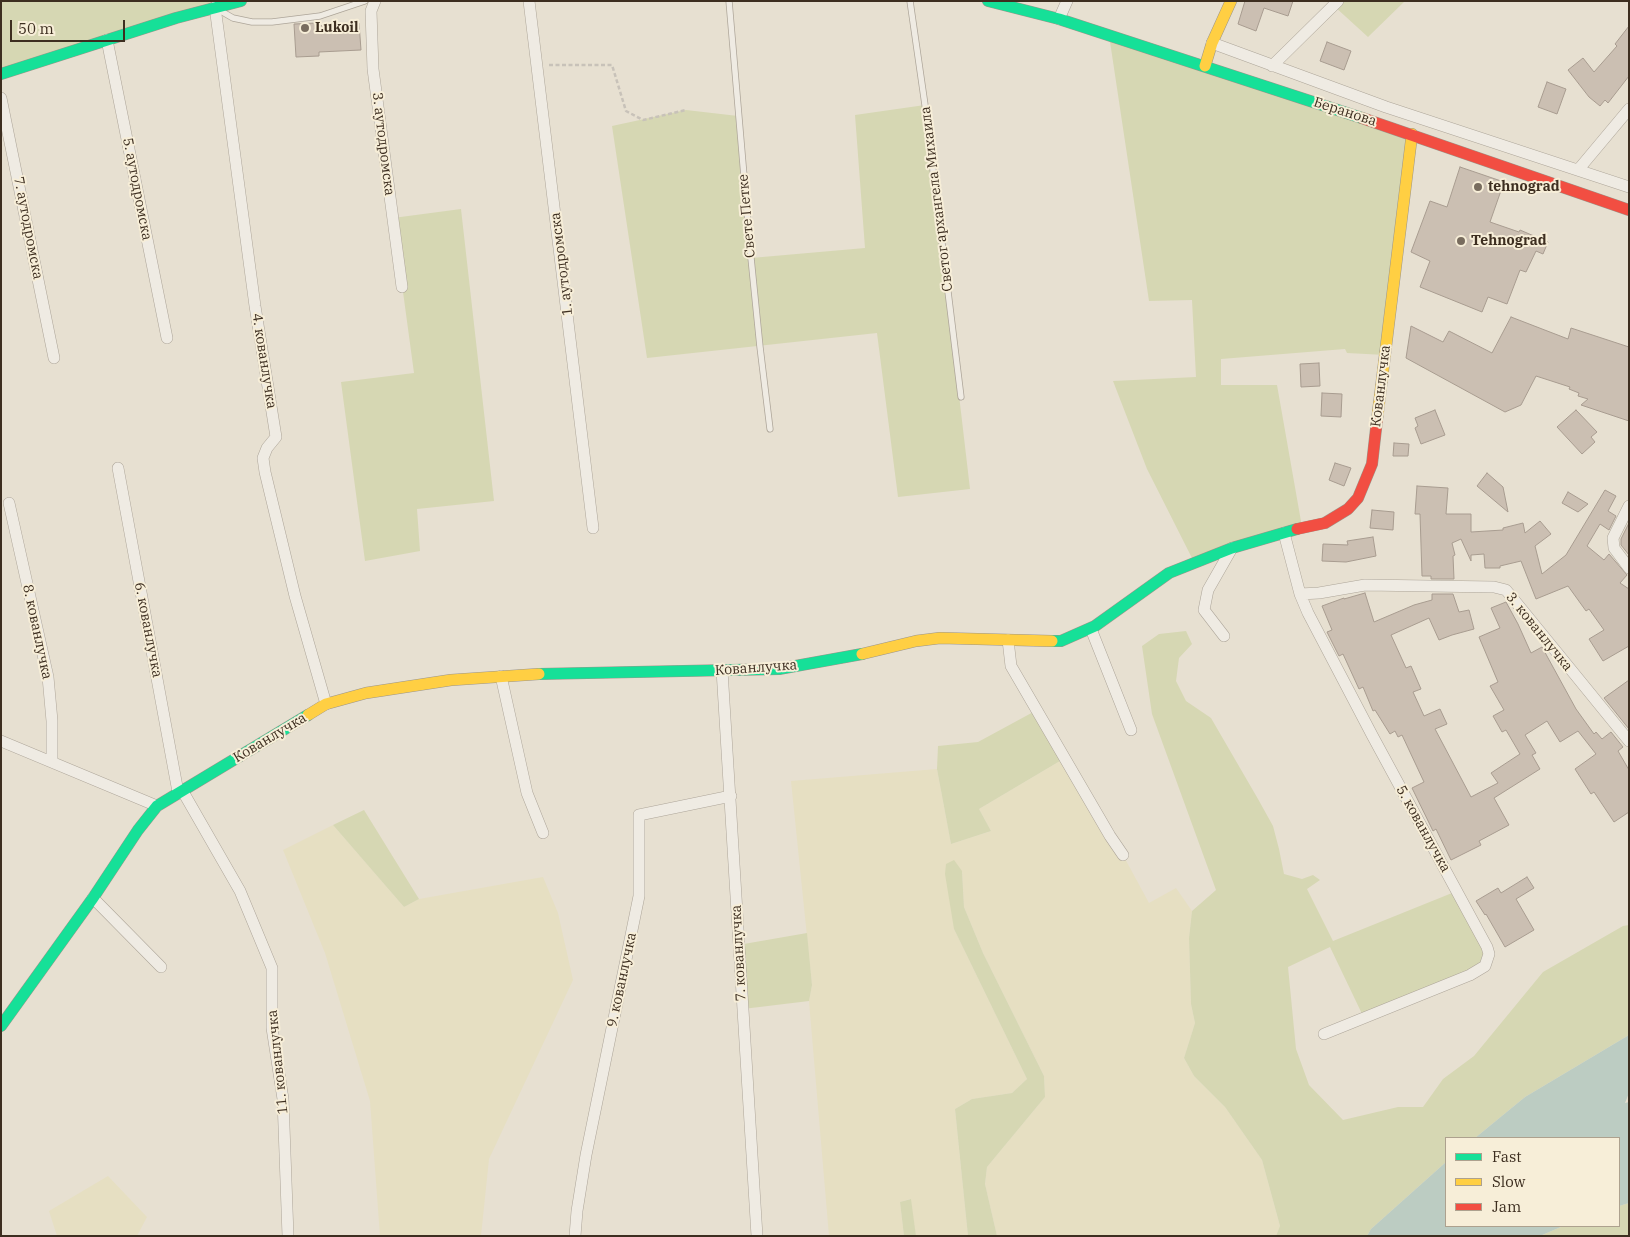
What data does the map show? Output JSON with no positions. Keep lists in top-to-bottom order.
{
  "streets": {
    "street": [
      "Беранова",
      "3. аутодромска",
      "5. аутодромска",
      "7. аутодромска",
      "1. аутодромска",
      "4. кованлучка",
      "Кованлучка",
      "6. кованлучка",
      "8. кованлучка",
      "3. кованлучка",
      "5. кованлучка",
      "7. кованлучка",
      "9. кованлучка",
      "11. кованлучка"
    ],
    "lane": ["Светог архангела Михаила", "Свете Петке"]
  },
  "crossings": [
    ["Беранова", "Кованлучка"],
    ["4. кованлучка", "Кованлучка"],
    ["Кованлучка", "6. кованлучка"],
    ["Кованлучка", "5. кованлучка"],
    ["Кованлучка", "7. кованлучка"],
    ["Кованлучка", "11. кованлучка"],
    ["6. кованлучка", "11. кованлучка"],
    ["3. кованлучка", "5. кованлучка"],
    ["7. кованлучка", "9. кованлучка"]
  ],
  "places": ["Lukoil", "tehnograd", "Tehnograd"],
  "legend": ["Fast", "Slow", "Jam"],
  "scale_bar": "50 m"
}
